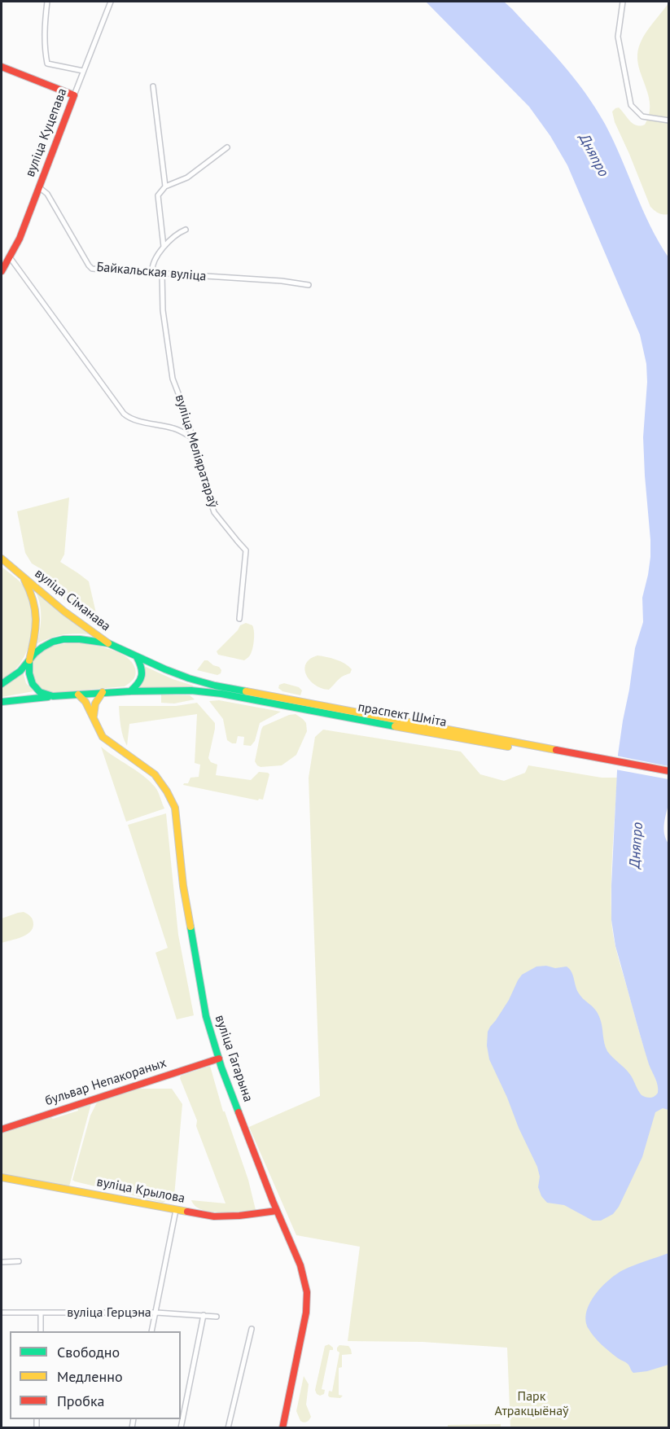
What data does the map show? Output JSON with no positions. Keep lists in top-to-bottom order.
{
  "streets": {
    "main road": [
      "вуліца Куцепава",
      "вуліца Сіманава",
      "праспект Шміта",
      "вуліца Гагарына",
      "бульвар Непакораных",
      "вуліца Крылова"
    ],
    "street": ["Байкальская вуліца", "вуліца Меліяратараў", "вуліца Герцэна"]
  },
  "crossings": [
    ["вуліца Куцепава", "Байкальская вуліца"],
    ["Байкальская вуліца", "вуліца Меліяратараў"],
    ["вуліца Сіманава", "праспект Шміта"],
    ["праспект Шміта", "вуліца Гагарына"],
    ["вуліца Гагарына", "бульвар Непакораных"],
    ["вуліца Гагарына", "вуліца Крылова"]
  ],
  "water": ["Дняпро"],
  "parks": ["Парк Атракцыёнаў"],
  "legend": ["Свободно", "Медленно", "Пробка"]
}
